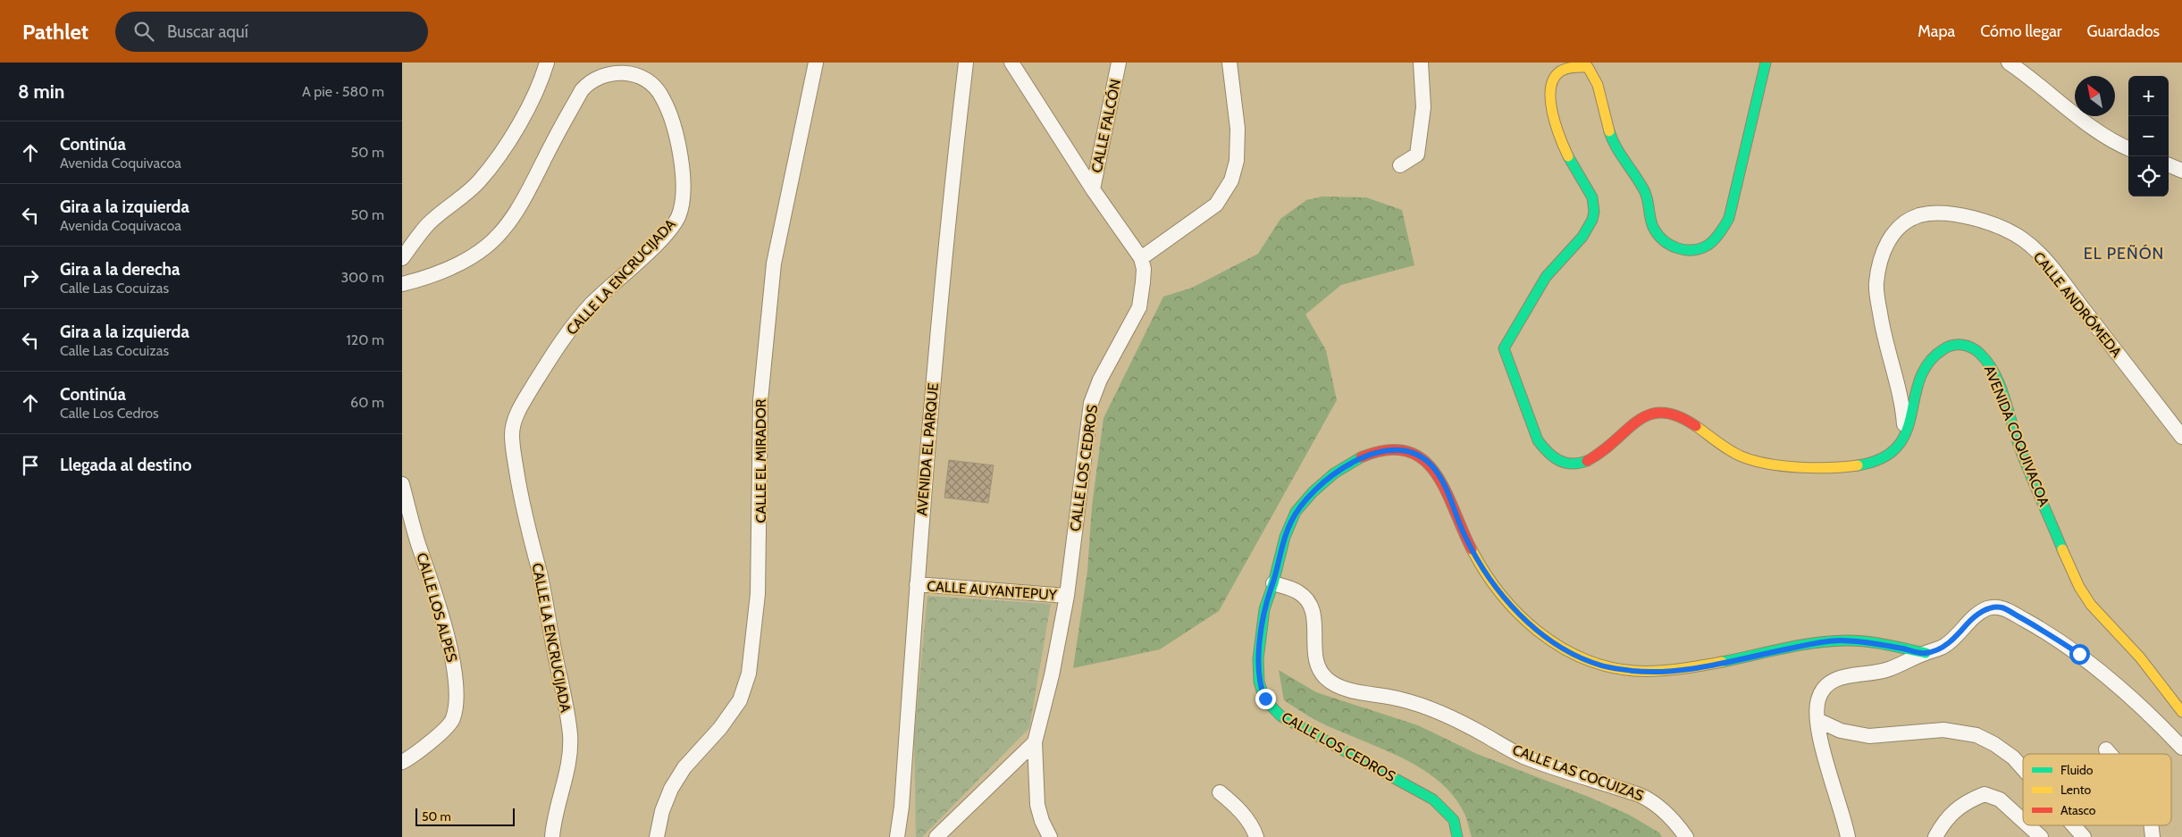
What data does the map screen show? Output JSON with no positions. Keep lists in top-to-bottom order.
{
  "streets": {
    "street": [
      "CALLE FALCÓN",
      "CALLE LA ENCRUCIJADA",
      "CALLE ANDRÓMEDA",
      "AVENIDA COQUIVACOA",
      "AVENIDA EL PARQUE",
      "CALLE EL MIRADOR",
      "CALLE LOS CEDROS",
      "CALLE AUYANTEPUY",
      "CALLE LOS ALPES",
      "CALLE LAS COCUIZAS"
    ]
  },
  "crossings": [
    ["CALLE ANDRÓMEDA", "AVENIDA COQUIVACOA"],
    ["AVENIDA EL PARQUE", "CALLE AUYANTEPUY"],
    ["CALLE LOS CEDROS", "CALLE AUYANTEPUY"],
    ["CALLE LOS CEDROS", "CALLE LAS COCUIZAS"]
  ],
  "districts": ["EL PEÑÓN"],
  "legend": ["Fluido", "Lento", "Atasco"],
  "scale_bar": "50 m",
  "north": "top left",
  "page": {
    "header": "Pathlet",
    "search": "Buscar aquí",
    "nav": ["Mapa", "Cómo llegar", "Guardados"],
    "heading": ["8 min", "A pie · 580 m"],
    "map_buttons": ["+", "−"],
    "list": [
      ["Continúa", "Avenida Coquivacoa", "50 m"],
      ["Gira a la izquierda", "Avenida Coquivacoa", "50 m"],
      ["Gira a la derecha", "Calle Las Cocuizas", "300 m"],
      ["Gira a la izquierda", "Calle Las Cocuizas", "120 m"],
      ["Continúa", "Calle Los Cedros", "60 m"],
      "Llegada al destino"
    ],
    "scale": "50 m"
  }
}
